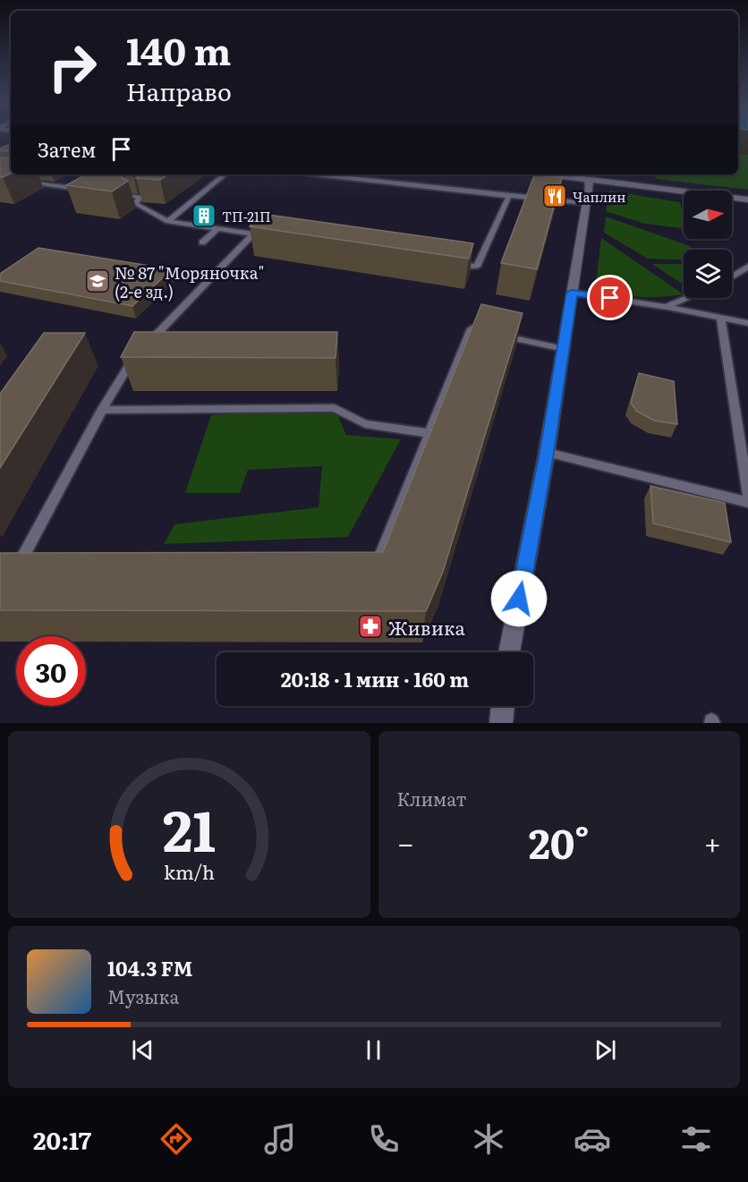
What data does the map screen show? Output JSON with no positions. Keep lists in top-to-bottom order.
{
  "places": {
    "restaurant": ["Чаплин"],
    "building": ["ТП-21П"],
    "school or university": ["№ 87 \"Моряночка\" (2-е зд.)"],
    "pharmacy": ["Живика"]
  },
  "north": "right",
  "page": {
    "turn": ["140 m", "Направо"],
    "then": "Затем",
    "limit": "30",
    "trip": "20:18 · 1 мин · 160 m",
    "tile": "Климат",
    "heat": ["−", "20°", "+"],
    "song": ["104.3 FM", "Музыка"],
    "tabs": "20:17",
    "gauge": ["21", "km/h"]
  }
}
